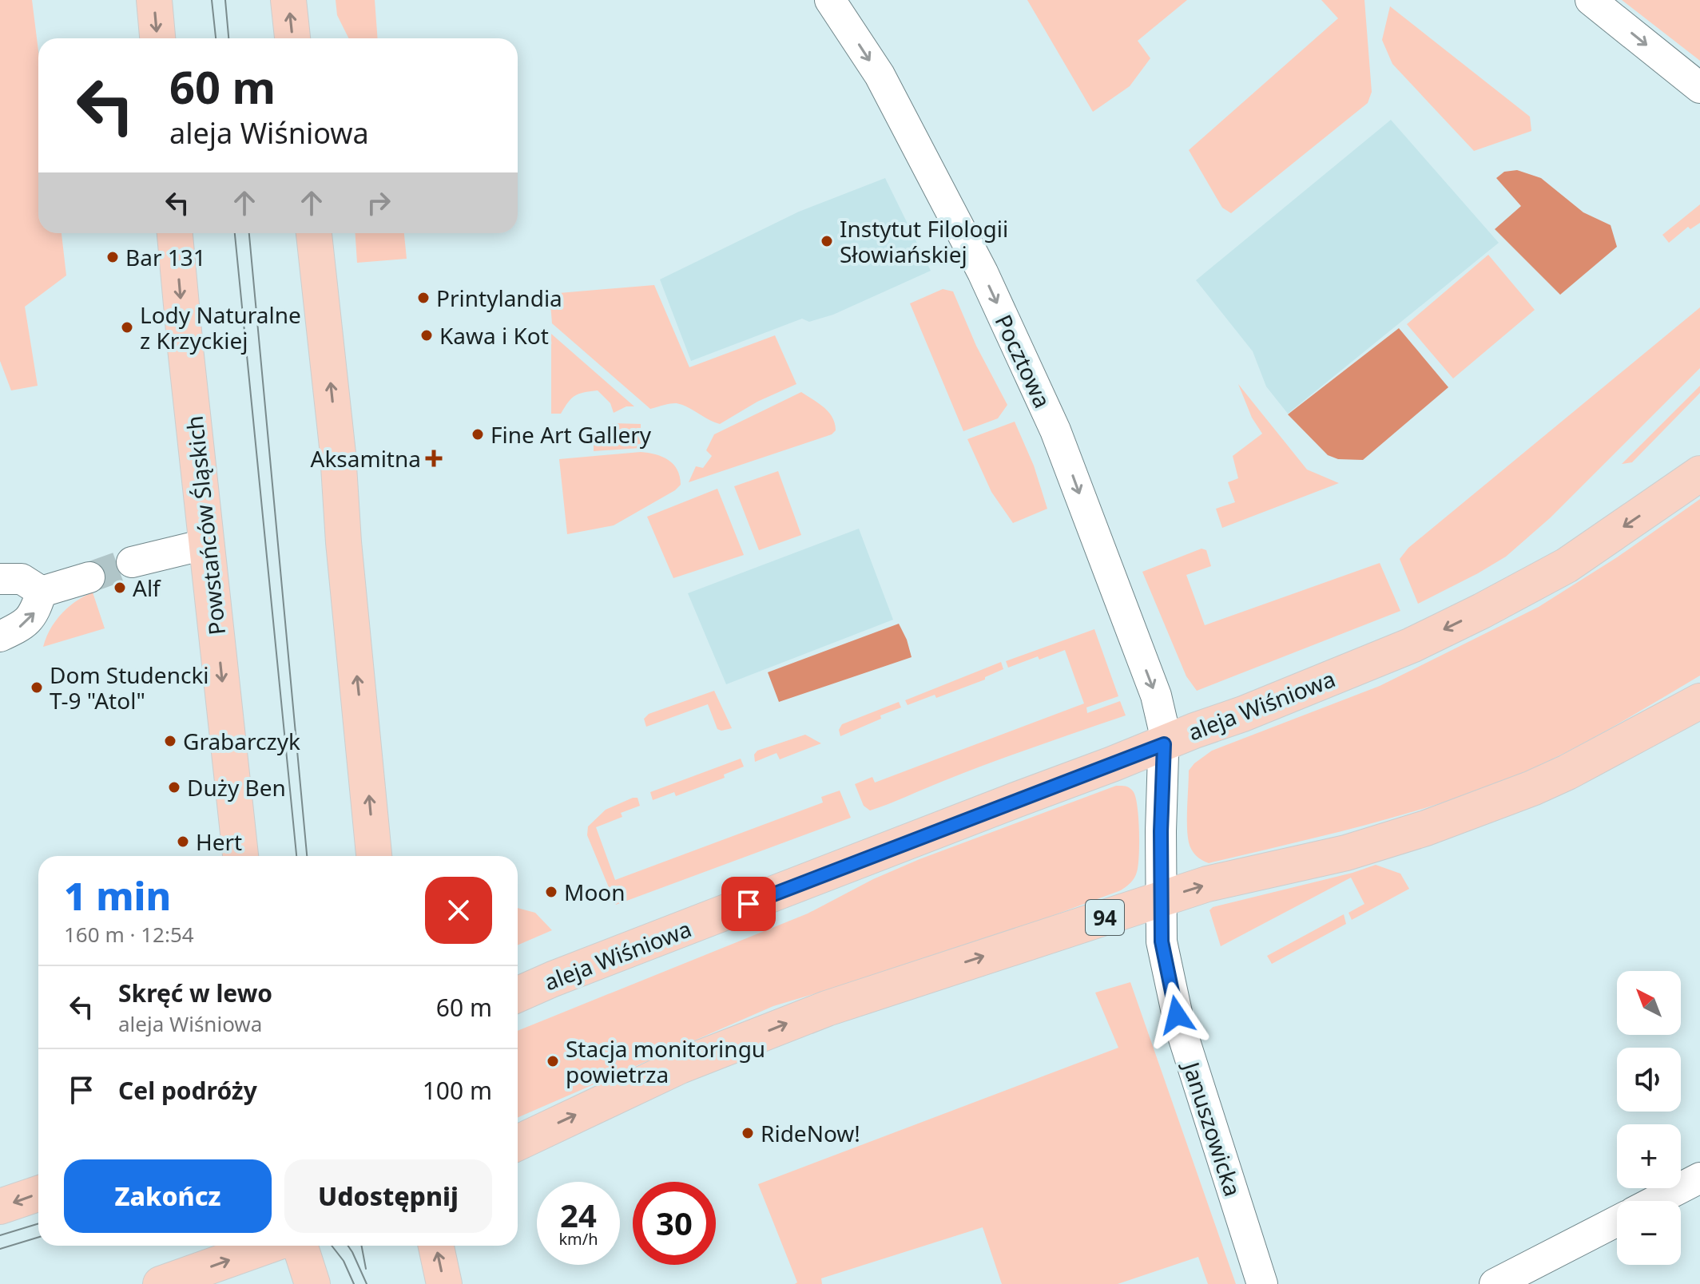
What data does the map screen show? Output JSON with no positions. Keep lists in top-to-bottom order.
{
  "streets": {
    "main road": ["Powstańców Śląskich", "aleja Wiśniowa", "94"],
    "street": ["Pocztowa", "Januszowicka"]
  },
  "crossings": [
    ["Pocztowa", "aleja Wiśniowa"],
    ["Pocztowa", "Januszowicka"],
    ["aleja Wiśniowa", "Januszowicka"],
    ["94", "Januszowicka"]
  ],
  "one_way": ["Pocztowa"],
  "places": {
    "other": [
      "Instytut Filologii Słowiańskiej",
      "Bar 131",
      "Printylandia",
      "Lody Naturalne z Krzyckiej",
      "Kawa i Kot",
      "Fine Art Gallery",
      "Alf",
      "Dom Studencki T-9 \"Atol\"",
      "Grabarczyk",
      "Duży Ben",
      "Hert",
      "Moon",
      "Stacja monitoringu powietrza",
      "RideNow!"
    ],
    "health": ["Aksamitna"]
  },
  "north": "top left",
  "page": {
    "turn": ["60 m", "aleja Wiśniowa"],
    "heading": ["1 min", "160 m · 12:54"],
    "list": [
      {
        "name": "Skręć w lewo",
        "note": "aleja Wiśniowa",
        "value": "60 m"
      },
      {
        "name": "Cel podróży",
        "value": "100 m"
      }
    ],
    "map_buttons": ["+", "−"],
    "buttons": ["Zakończ", "Udostępnij"],
    "speed": "24 km/h",
    "limit": "30"
  }
}
